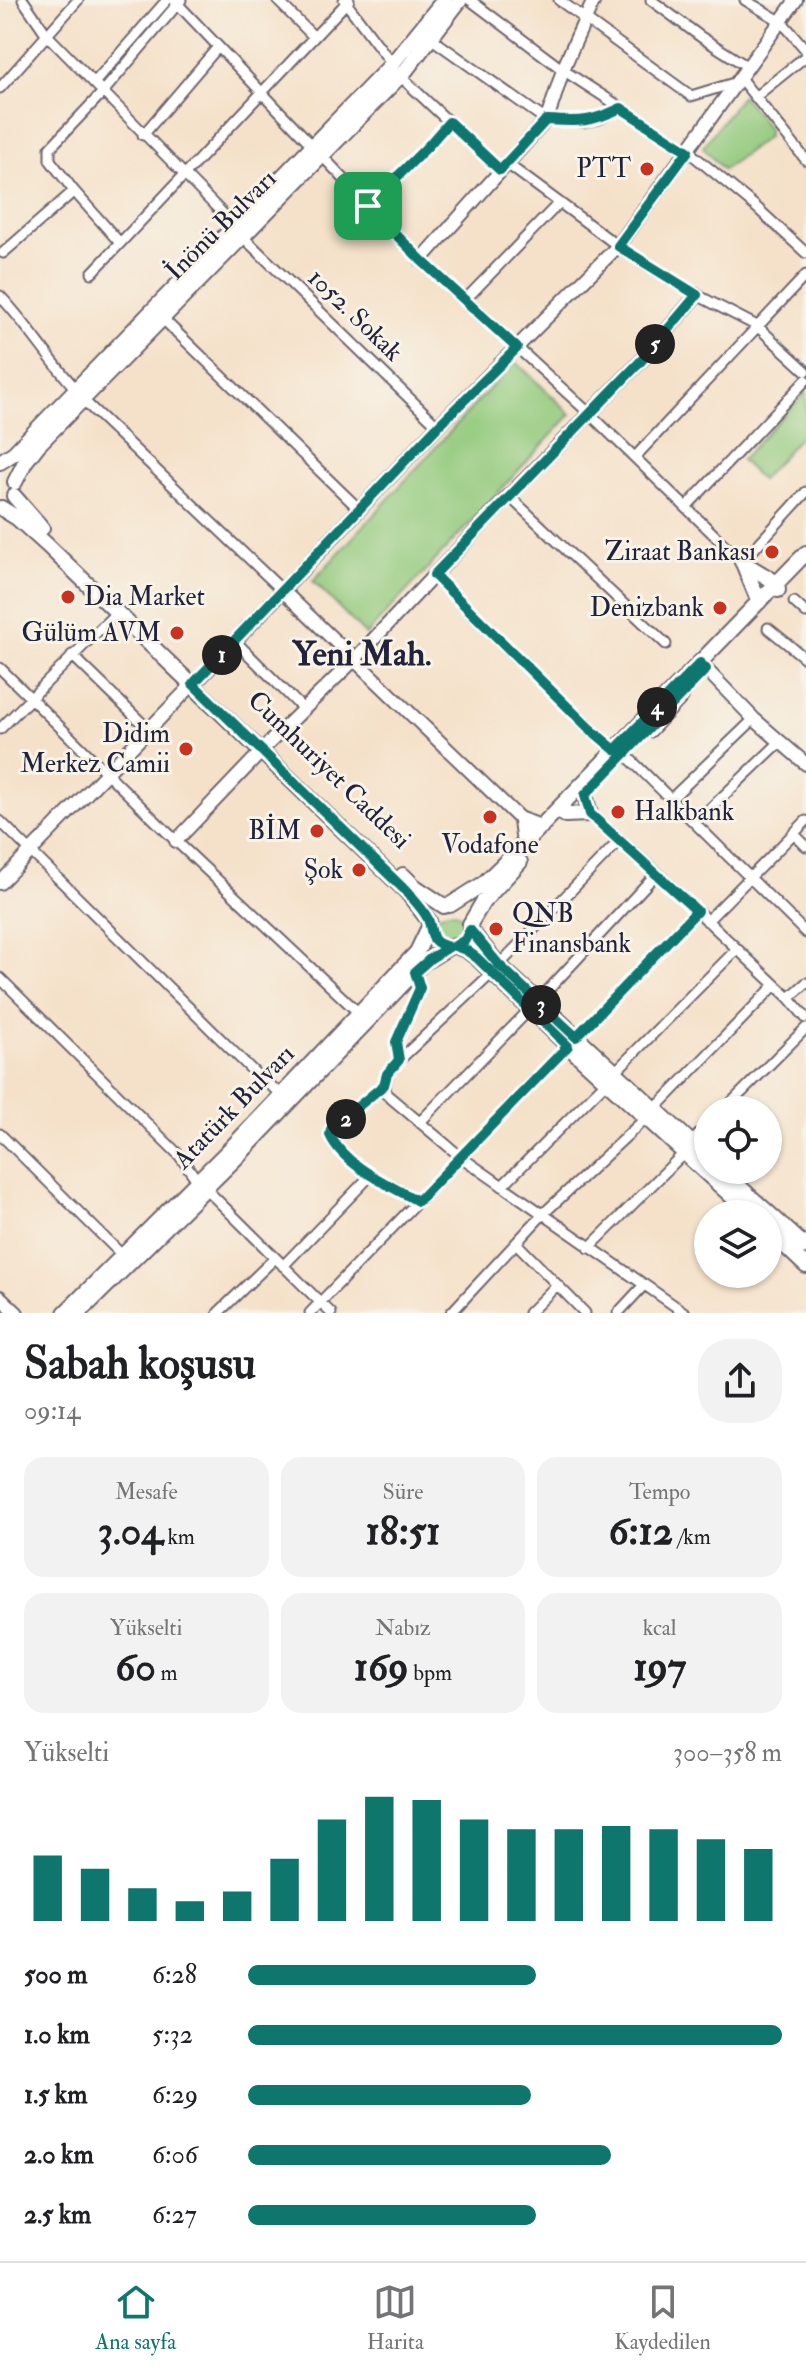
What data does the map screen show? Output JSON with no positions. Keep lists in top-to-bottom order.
{
  "streets": {
    "main road": ["İnönü Bulvarı", "Cumhuriyet Caddesi", "Atatürk Bulvarı"],
    "street": ["1052. Sokak"]
  },
  "crossings": [
    ["İnönü Bulvarı", "1052. Sokak"],
    ["İnönü Bulvarı", "Cumhuriyet Caddesi"],
    ["Cumhuriyet Caddesi", "Atatürk Bulvarı"]
  ],
  "districts": ["Yeni Mah."],
  "places": [
    "PTT",
    "Ziraat Bankası",
    "Dia Market",
    "Denizbank",
    "Gülüm AVM",
    "Didim Merkez Camii",
    "Halkbank",
    "Vodafone",
    "BİM",
    "Şok",
    "QNB Finansbank"
  ],
  "page": {
    "pins": [
      "5",
      "1",
      "4",
      "3",
      "2"
    ],
    "heading": ["Sabah koşusu", "09:14"],
    "stats": [
      ["Mesafe", "3.04 km"],
      ["Süre", "18:51"],
      ["Tempo", "6:12 /km"],
      ["Yükselti", "60 m"],
      ["Nabız", "169 bpm"],
      ["kcal", "197"]
    ],
    "chart": ["Yükselti", "300–358 m"],
    "list": [
      {
        "name": "500 m",
        "note": "6:28"
      },
      {
        "name": "1.0 km",
        "note": "5:32"
      },
      {
        "name": "1.5 km",
        "note": "6:29"
      },
      {
        "name": "2.0 km",
        "note": "6:06"
      },
      {
        "name": "2.5 km",
        "note": "6:27"
      }
    ],
    "tabs": ["Ana sayfa", "Harita", "Kaydedilen"]
  }
}
